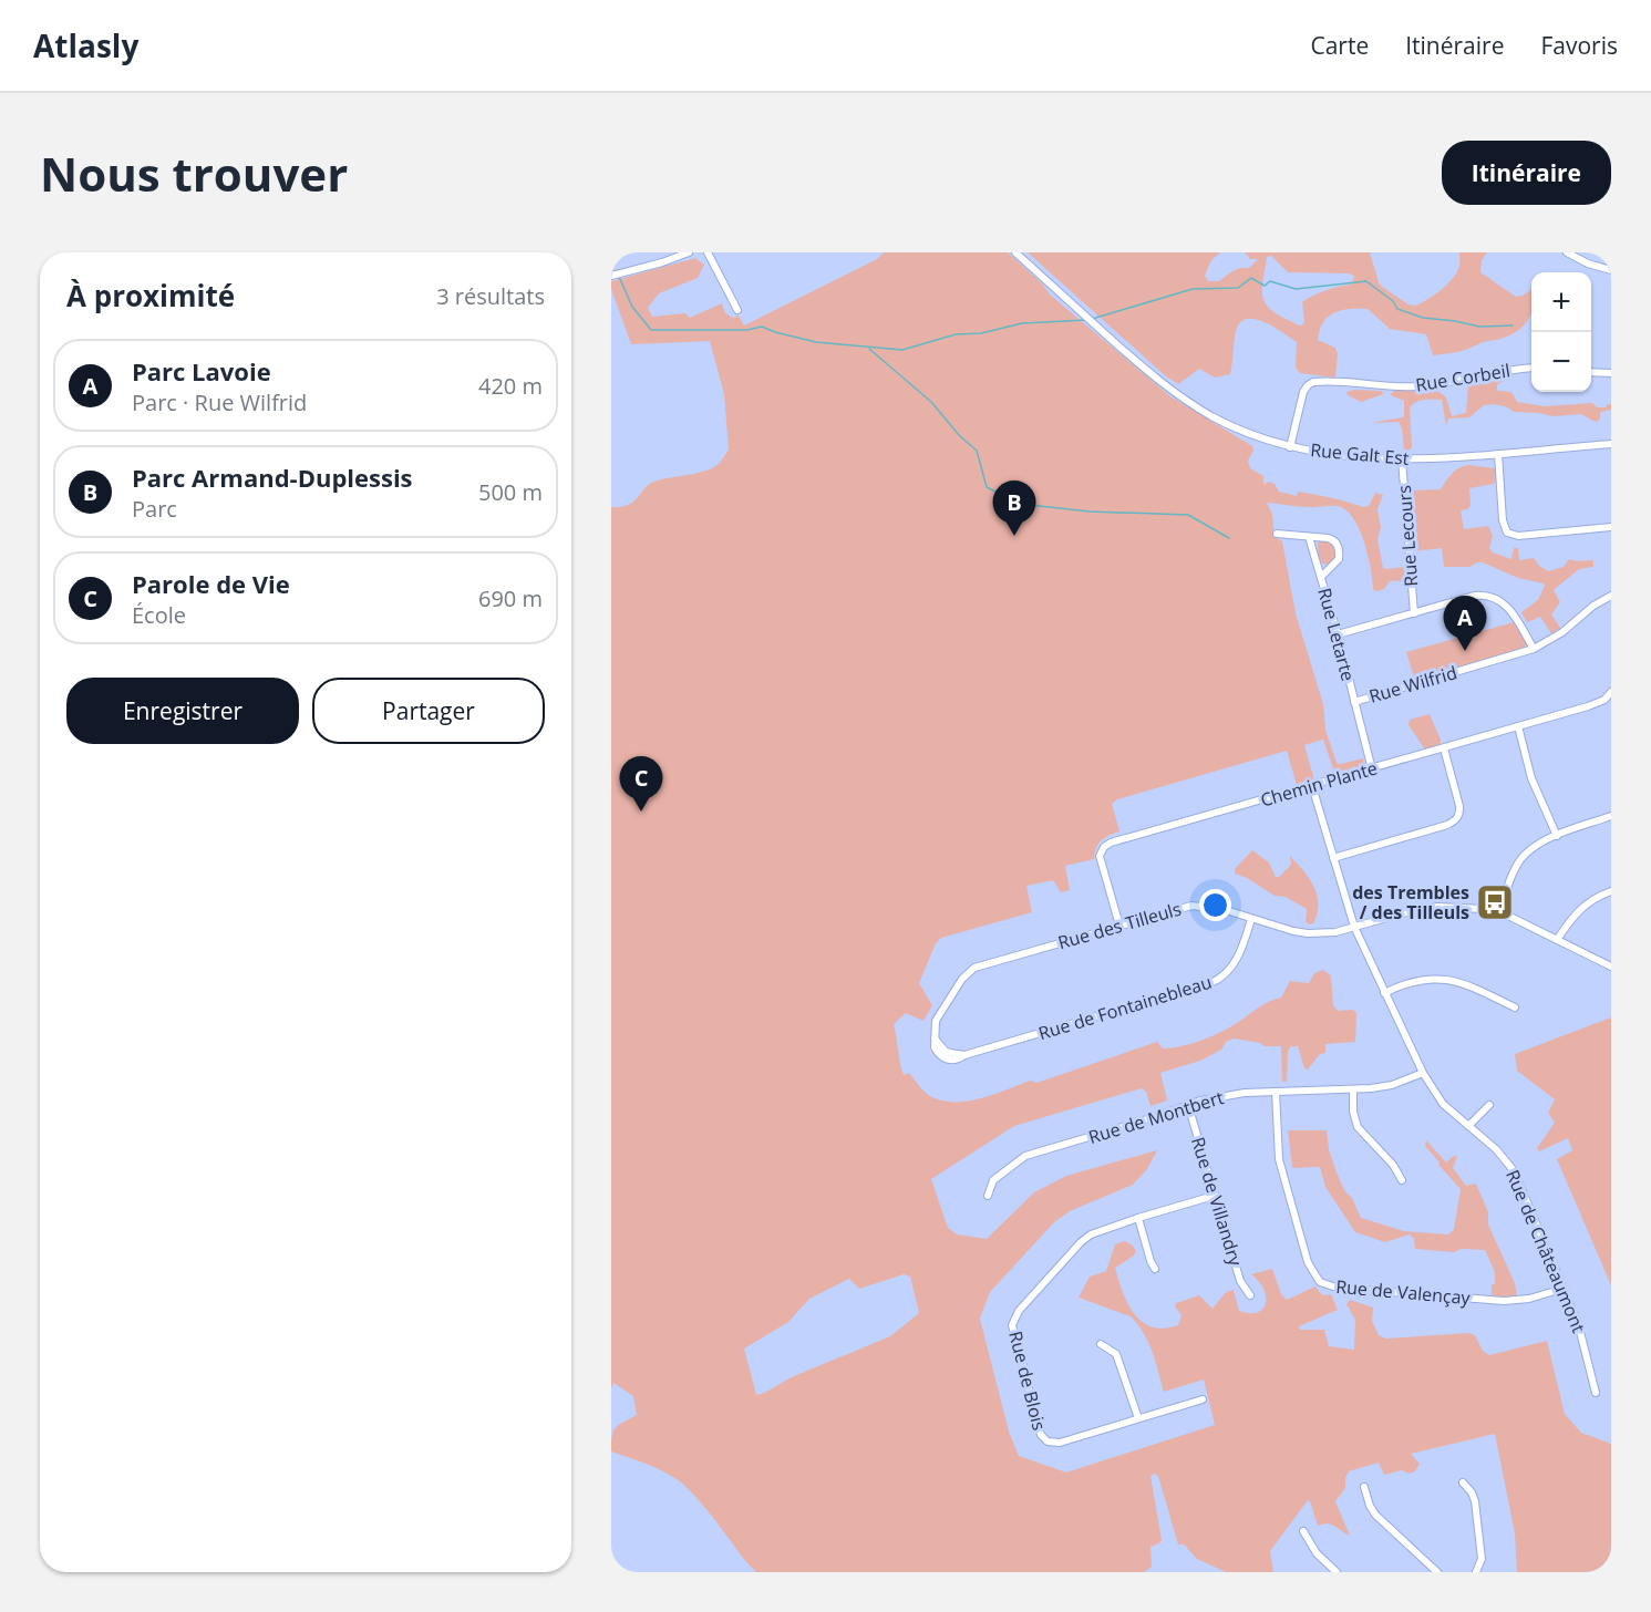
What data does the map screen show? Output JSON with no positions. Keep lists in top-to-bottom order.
{
  "streets": {
    "street": [
      "Rue Corbeil",
      "Rue Galt Est",
      "Rue Lecours",
      "Rue Letarte",
      "Rue Wilfrid",
      "Chemin Plante",
      "Rue des Tilleuls",
      "Rue de Fontainebleau",
      "Rue de Montbert",
      "Rue de Villandry",
      "Rue de Châteaumont",
      "Rue de Valençay",
      "Rue de Blois"
    ]
  },
  "crossings": [
    ["Rue Corbeil", "Rue Galt Est"],
    ["Rue Galt Est", "Rue Lecours"],
    ["Rue Letarte", "Rue Wilfrid"],
    ["Rue Letarte", "Chemin Plante"],
    ["Chemin Plante", "Rue des Tilleuls"],
    ["Chemin Plante", "Rue de Châteaumont"],
    ["Rue des Tilleuls", "Rue de Fontainebleau"],
    ["Rue des Tilleuls", "Rue de Châteaumont"],
    ["Rue de Montbert", "Rue de Villandry"],
    ["Rue de Montbert", "Rue de Châteaumont"],
    ["Rue de Montbert", "Rue de Valençay"],
    ["Rue de Villandry", "Rue de Blois"],
    ["Rue de Châteaumont", "Rue de Valençay"]
  ],
  "places": {
    "bus stop": ["des Trembles / des Tilleuls"]
  },
  "page": {
    "header": "Atlasly",
    "nav": ["Carte", "Itinéraire", "Favoris"],
    "buttons": [
      "Itinéraire",
      ["Enregistrer", "Partager"]
    ],
    "title": "Nous trouver",
    "heading": ["À proximité", "3 résultats"],
    "map_buttons": ["+", "−"],
    "list": [
      {
        "mark": "A",
        "name": "Parc Lavoie",
        "note": "Parc · Rue Wilfrid",
        "value": "420 m"
      },
      {
        "mark": "B",
        "name": "Parc Armand-Duplessis",
        "note": "Parc",
        "value": "500 m"
      },
      {
        "mark": "C",
        "name": "Parole de Vie",
        "note": "École",
        "value": "690 m"
      }
    ],
    "pins": ["B", "A", "C"]
  }
}
